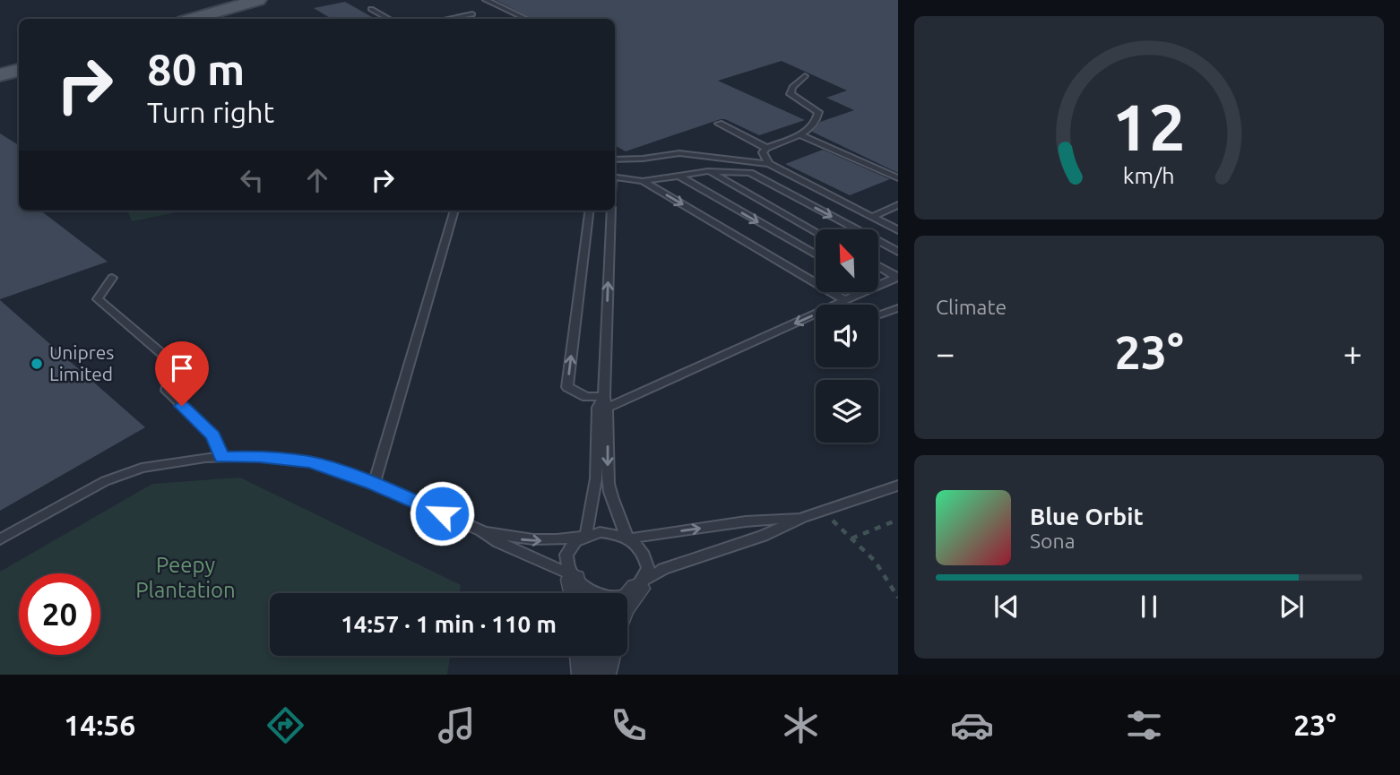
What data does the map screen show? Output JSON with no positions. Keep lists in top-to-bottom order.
{
  "parks": ["Peepy Plantation"],
  "places": ["Unipres Limited"],
  "north": "top left",
  "page": {
    "turn": ["80 m", "Turn right"],
    "tile": "Climate",
    "heat": ["−", "23°", "+"],
    "song": ["Blue Orbit", "Sona"],
    "limit": "20",
    "trip": "14:57 · 1 min · 110 m",
    "tabs": ["14:56", "23°"],
    "gauge": ["12", "km/h"]
  }
}
